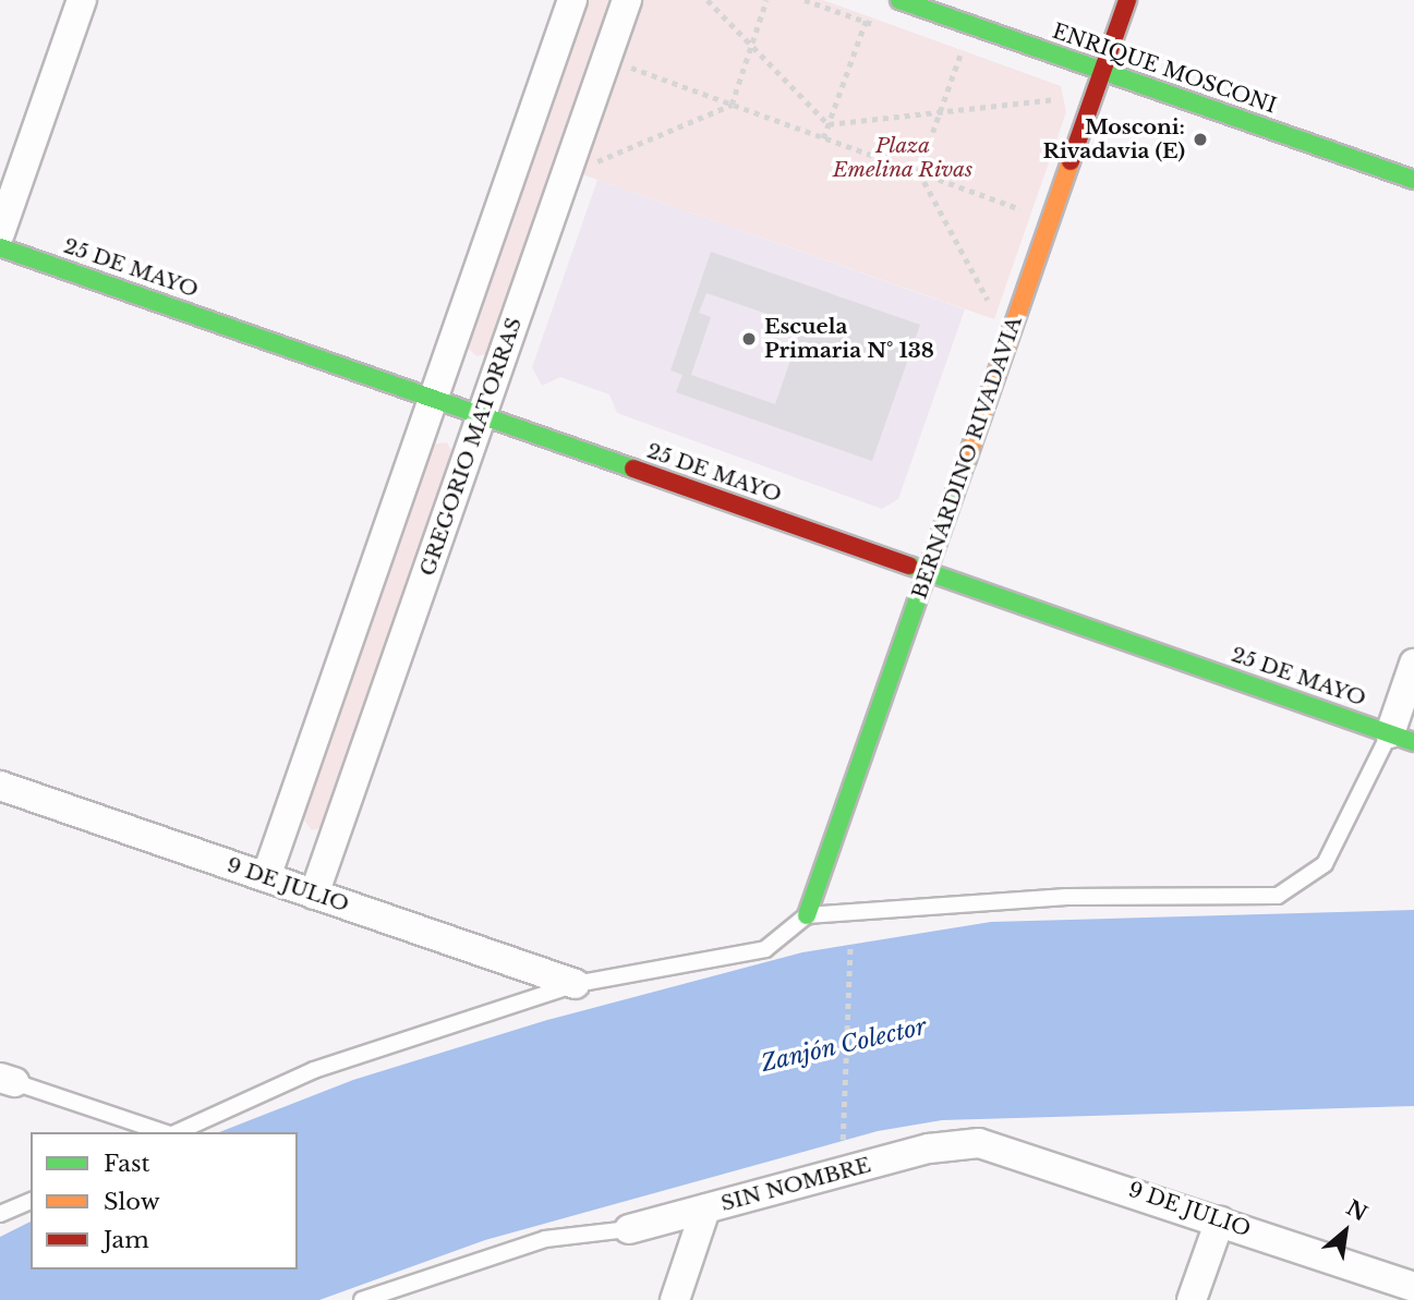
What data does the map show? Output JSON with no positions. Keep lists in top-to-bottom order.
{
  "streets": {
    "street": [
      "ENRIQUE MOSCONI",
      "25 DE MAYO",
      "GREGORIO MATORRAS",
      "BERNARDINO RIVADAVIA",
      "9 DE JULIO",
      "SIN NOMBRE"
    ]
  },
  "crossings": [
    ["ENRIQUE MOSCONI", "BERNARDINO RIVADAVIA"],
    ["25 DE MAYO", "GREGORIO MATORRAS"],
    ["25 DE MAYO", "BERNARDINO RIVADAVIA"],
    ["GREGORIO MATORRAS", "9 DE JULIO"],
    ["9 DE JULIO", "SIN NOMBRE"]
  ],
  "water": ["Zanjón Colector"],
  "parks": ["Plaza Emelina Rivas"],
  "places": ["Mosconi: Rivadavia (E)", "Escuela Primaria N° 138"],
  "legend": ["Fast", "Slow", "Jam"],
  "north": "top right"
}
